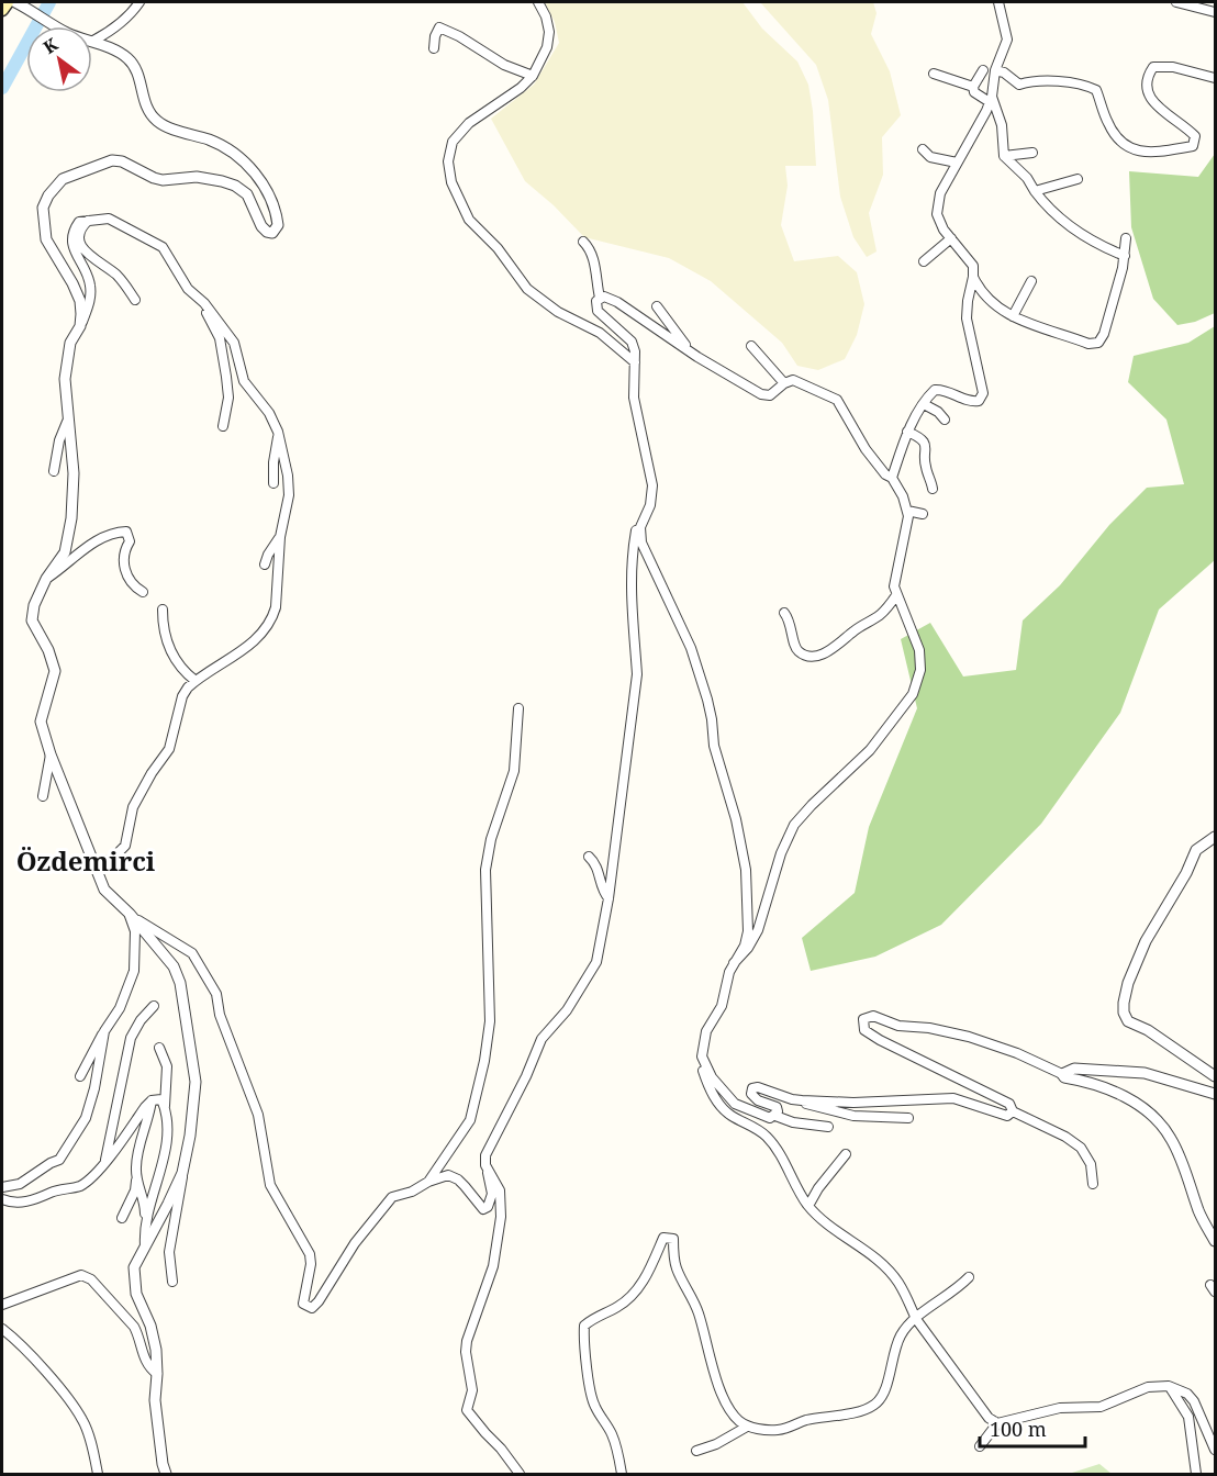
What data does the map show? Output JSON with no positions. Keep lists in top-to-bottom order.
{
  "districts": ["Özdemirci"],
  "scale_bar": "100 m",
  "north": "top left"
}
